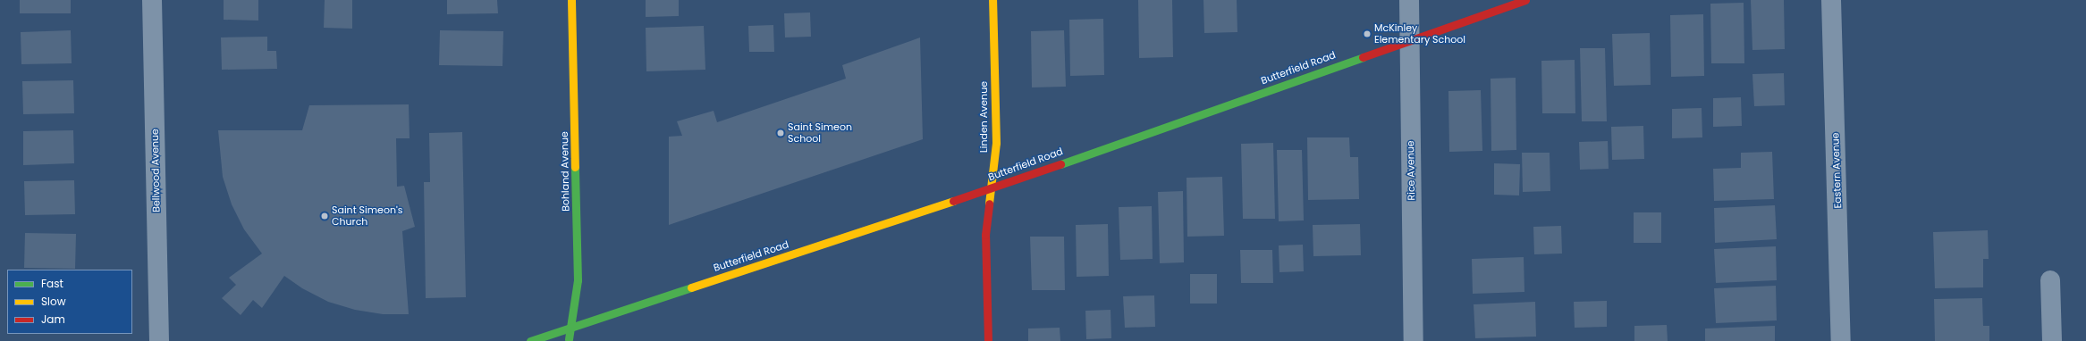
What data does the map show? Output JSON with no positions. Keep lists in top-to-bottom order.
{
  "streets": {
    "main road": ["Butterfield Road", "Linden Avenue", "Bohland Avenue"],
    "street": ["Bellwood Avenue", "Rice Avenue", "Eastern Avenue"]
  },
  "crossings": [
    ["Butterfield Road", "Linden Avenue"],
    ["Butterfield Road", "Rice Avenue"],
    ["Butterfield Road", "Bohland Avenue"]
  ],
  "places": ["McKinley Elementary School", "Saint Simeon School", "Saint Simeon's Church"],
  "legend": ["Fast", "Slow", "Jam"]
}
